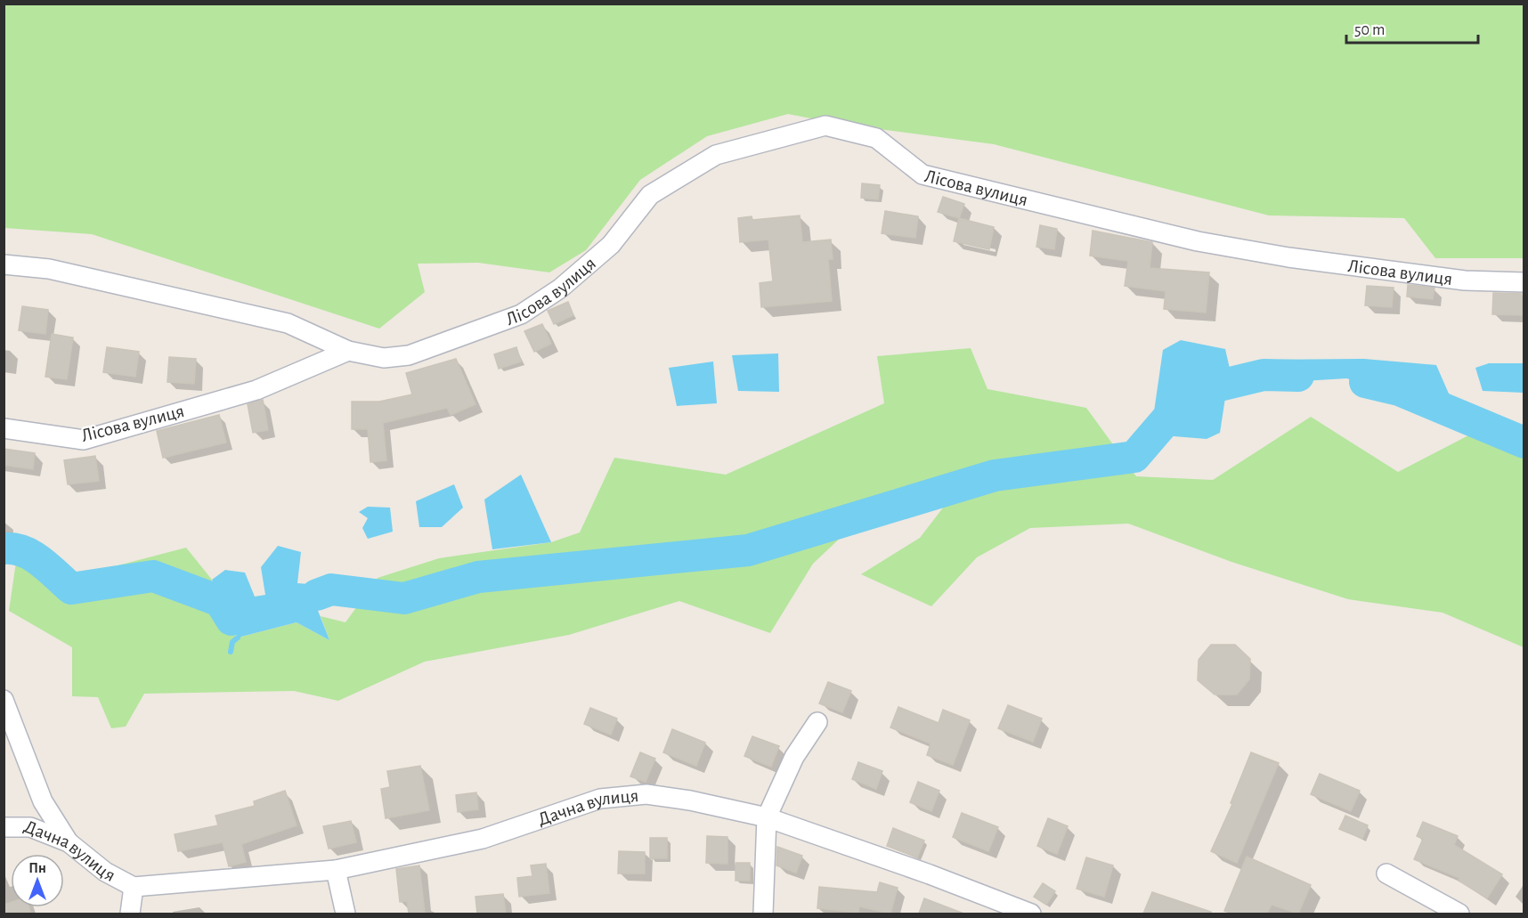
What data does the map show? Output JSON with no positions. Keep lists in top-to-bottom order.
{
  "streets": {
    "street": ["Лісова вулиця", "Дачна вулиця"]
  },
  "scale_bar": "50 m",
  "north": "top"
}
